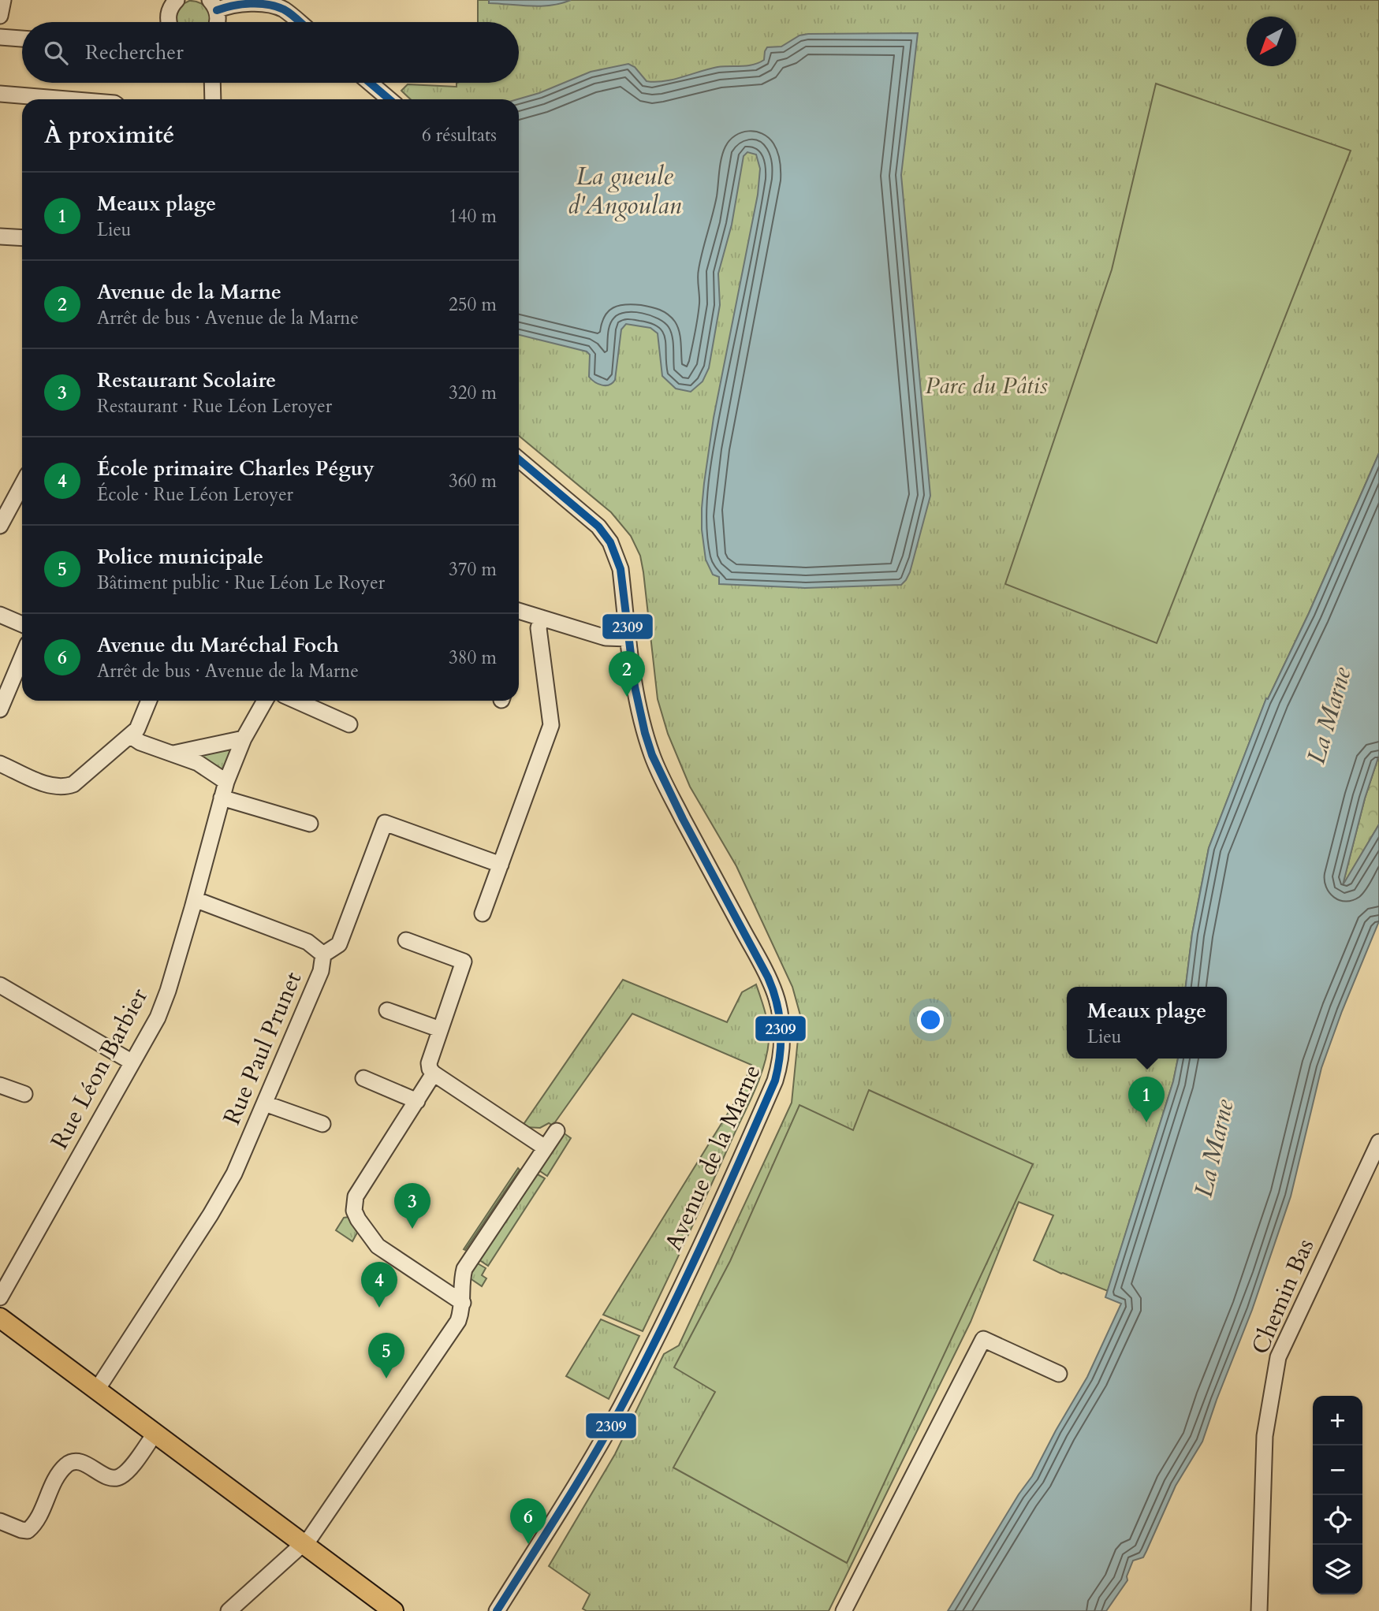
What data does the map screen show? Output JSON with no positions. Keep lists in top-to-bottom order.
{
  "streets": {
    "street": [
      "Rue Paul Prunet",
      "Rue Léon Barbier",
      "Avenue de la Marne",
      "Chemin Bas"
    ]
  },
  "water": ["La gueule d'Angoulan", "La Marne"],
  "parks": ["Parc du Pâtis"],
  "lines": ["transit line 2309"],
  "north": "bottom left",
  "page": {
    "search": "Rechercher",
    "heading": ["À proximité", "6 résultats"],
    "list": [
      {
        "mark": "1",
        "name": "Meaux plage",
        "note": "Lieu",
        "value": "140 m"
      },
      {
        "mark": "2",
        "name": "Avenue de la Marne",
        "note": "Arrêt de bus · Avenue de la Marne",
        "value": "250 m"
      },
      {
        "mark": "3",
        "name": "Restaurant Scolaire",
        "note": "Restaurant · Rue Léon Leroyer",
        "value": "320 m"
      },
      {
        "mark": "4",
        "name": "École primaire Charles Péguy",
        "note": "École · Rue Léon Leroyer",
        "value": "360 m"
      },
      {
        "mark": "5",
        "name": "Police municipale",
        "note": "Bâtiment public · Rue Léon Le Royer",
        "value": "370 m"
      },
      {
        "mark": "6",
        "name": "Avenue du Maréchal Foch",
        "note": "Arrêt de bus · Avenue de la Marne",
        "value": "380 m"
      }
    ],
    "pins": [
      "2",
      "1",
      "3",
      "4",
      "5",
      "6"
    ],
    "popup": ["Meaux plage", "Lieu"],
    "map_buttons": ["+", "−"]
  }
}
